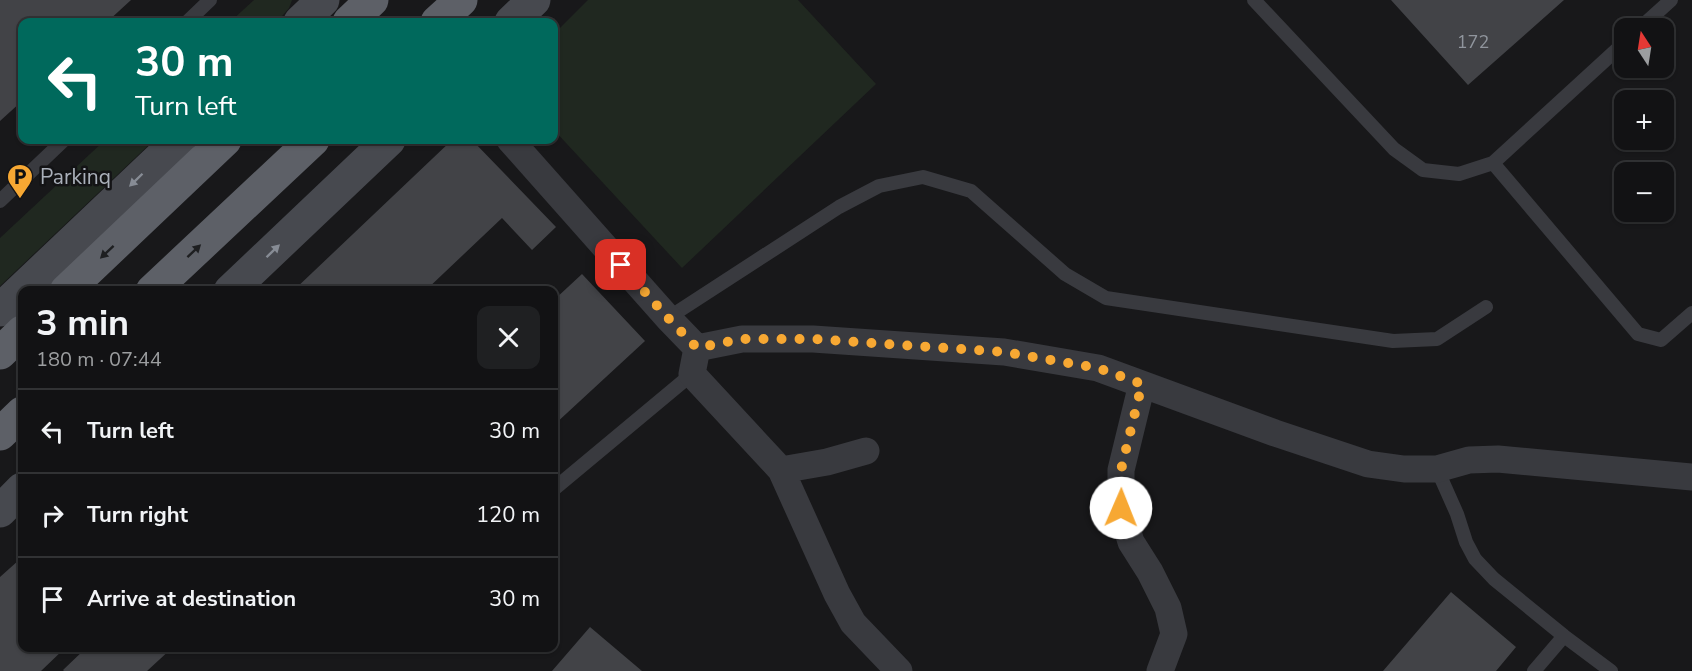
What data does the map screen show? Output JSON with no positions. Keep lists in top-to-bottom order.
{
  "places": {
    "parking": ["Parkinq"]
  },
  "house_numbers": ["172"],
  "north": "top",
  "page": {
    "map_buttons": ["+", "−"],
    "turn": ["30 m", "Turn left"],
    "heading": ["3 min", "180 m · 07:44"],
    "list": [
      {
        "name": "Turn left",
        "value": "30 m"
      },
      {
        "name": "Turn right",
        "value": "120 m"
      },
      {
        "name": "Arrive at destination",
        "value": "30 m"
      }
    ]
  }
}
